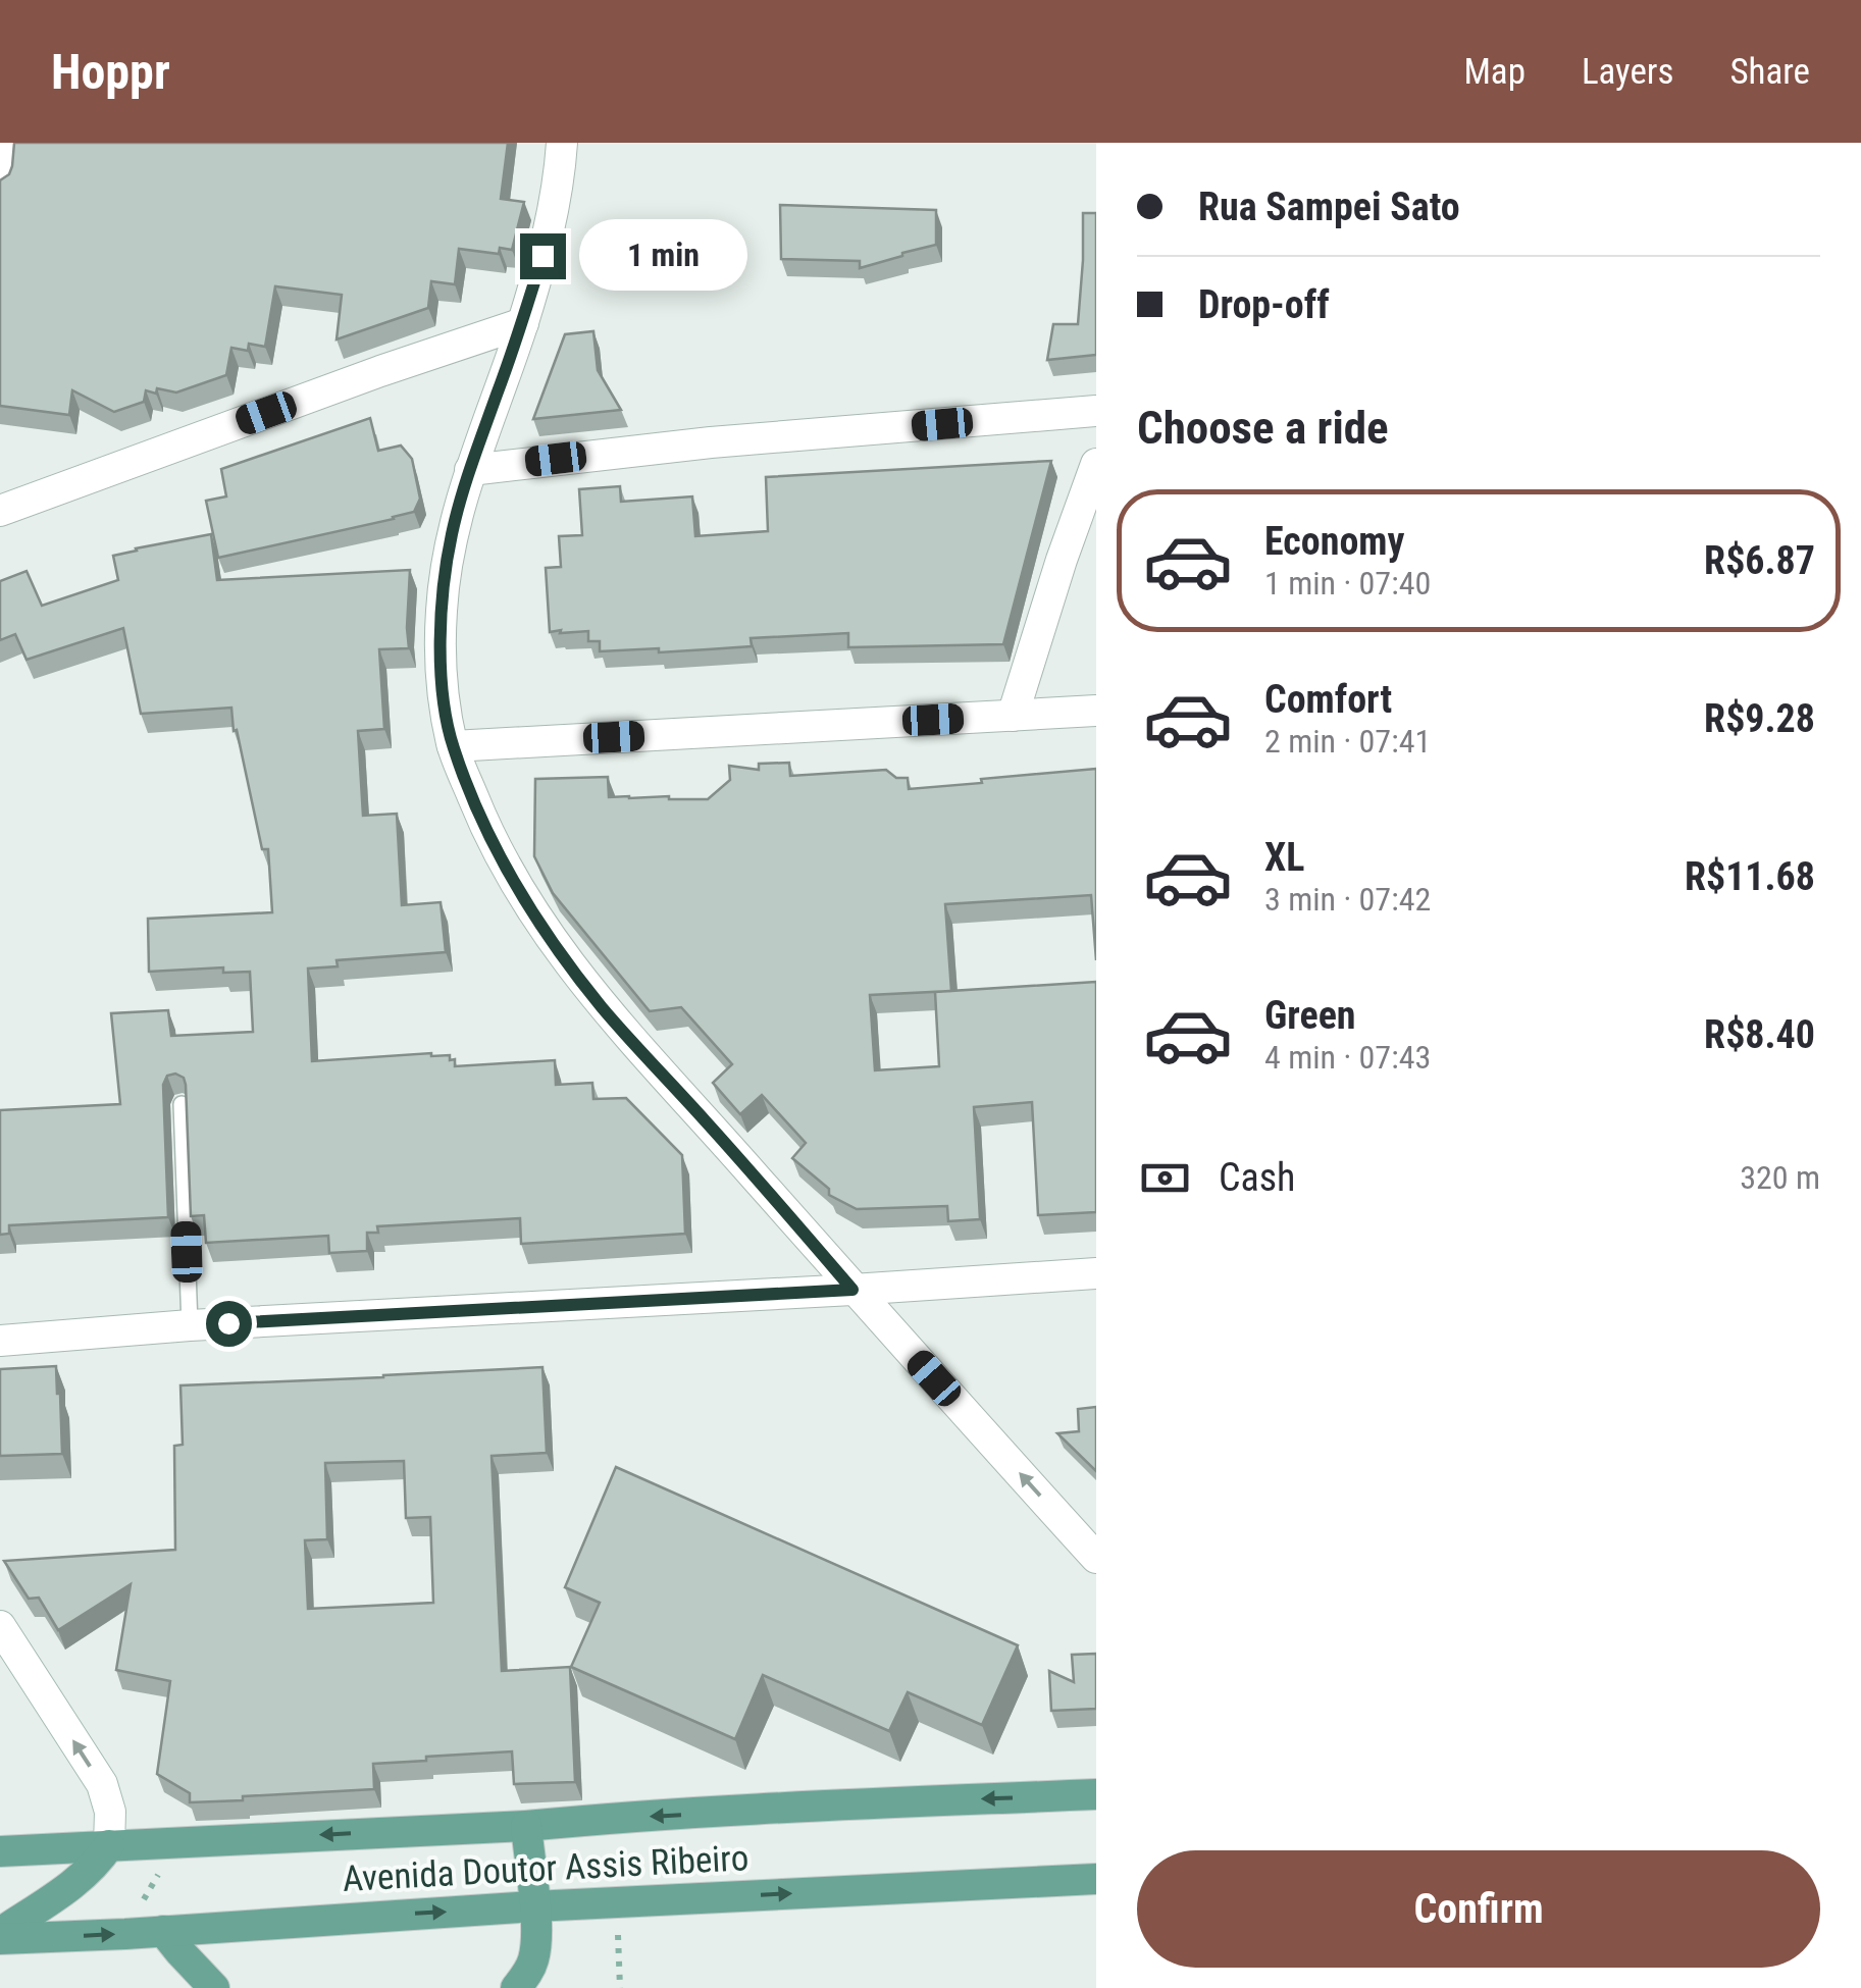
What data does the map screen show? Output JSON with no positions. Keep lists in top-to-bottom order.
{
  "streets": {
    "main road": ["Avenida Doutor Assis Ribeiro"]
  },
  "page": {
    "header": "Hoppr",
    "nav": ["Map", "Layers", "Share"],
    "banner": ["Rua Sampei Sato", "Drop-off"],
    "bubble": "1 min",
    "heading": "Choose a ride",
    "list": [
      {
        "name": "Economy",
        "note": "1 min · 07:40",
        "value": "R$6.87"
      },
      {
        "name": "Comfort",
        "note": "2 min · 07:41",
        "value": "R$9.28"
      },
      {
        "name": "XL",
        "note": "3 min · 07:42",
        "value": "R$11.68"
      },
      {
        "name": "Green",
        "note": "4 min · 07:43",
        "value": "R$8.40"
      }
    ],
    "pay": ["Cash", "320 m"],
    "buttons": "Confirm"
  }
}
